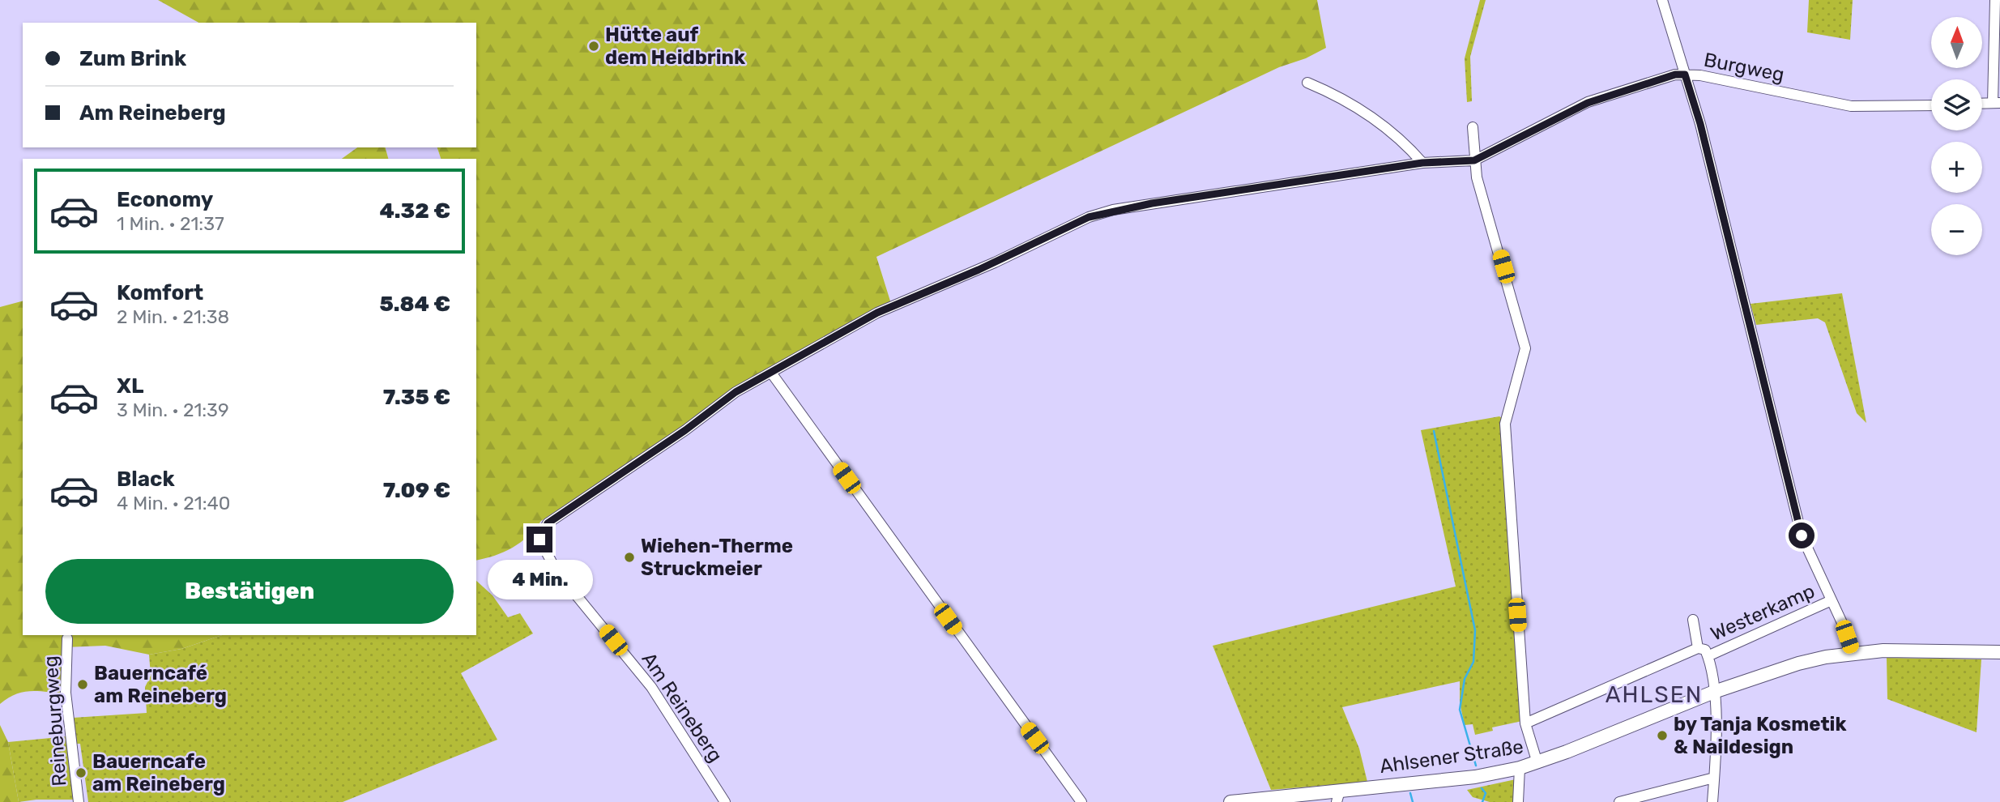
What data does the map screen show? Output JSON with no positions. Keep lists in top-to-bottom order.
{
  "streets": {
    "main road": ["Ahlsener Straße"],
    "street": [
      "Burgweg",
      "Westerkamp",
      "Am Reineberg",
      "Reineburgweg"
    ]
  },
  "crossings": [
    ["Burgweg", "Am Reineberg"],
    ["Westerkamp", "Ahlsener Straße"]
  ],
  "districts": ["AHLSEN"],
  "places": [
    "Hütte auf dem Heidbrink",
    "Wiehen-Therme Struckmeier",
    "Bauerncafé am Reineberg",
    "by Tanja Kosmetik & Naildesign",
    "Bauerncafe am Reineberg"
  ],
  "north": "top",
  "page": {
    "map_buttons": ["+", "−"],
    "banner": ["Zum Brink", "Am Reineberg"],
    "list": [
      {
        "name": "Economy",
        "note": "1 Min. · 21:37",
        "value": "4.32 €"
      },
      {
        "name": "Komfort",
        "note": "2 Min. · 21:38",
        "value": "5.84 €"
      },
      {
        "name": "XL",
        "note": "3 Min. · 21:39",
        "value": "7.35 €"
      },
      {
        "name": "Black",
        "note": "4 Min. · 21:40",
        "value": "7.09 €"
      }
    ],
    "buttons": "Bestätigen",
    "bubble": "4 Min."
  }
}
